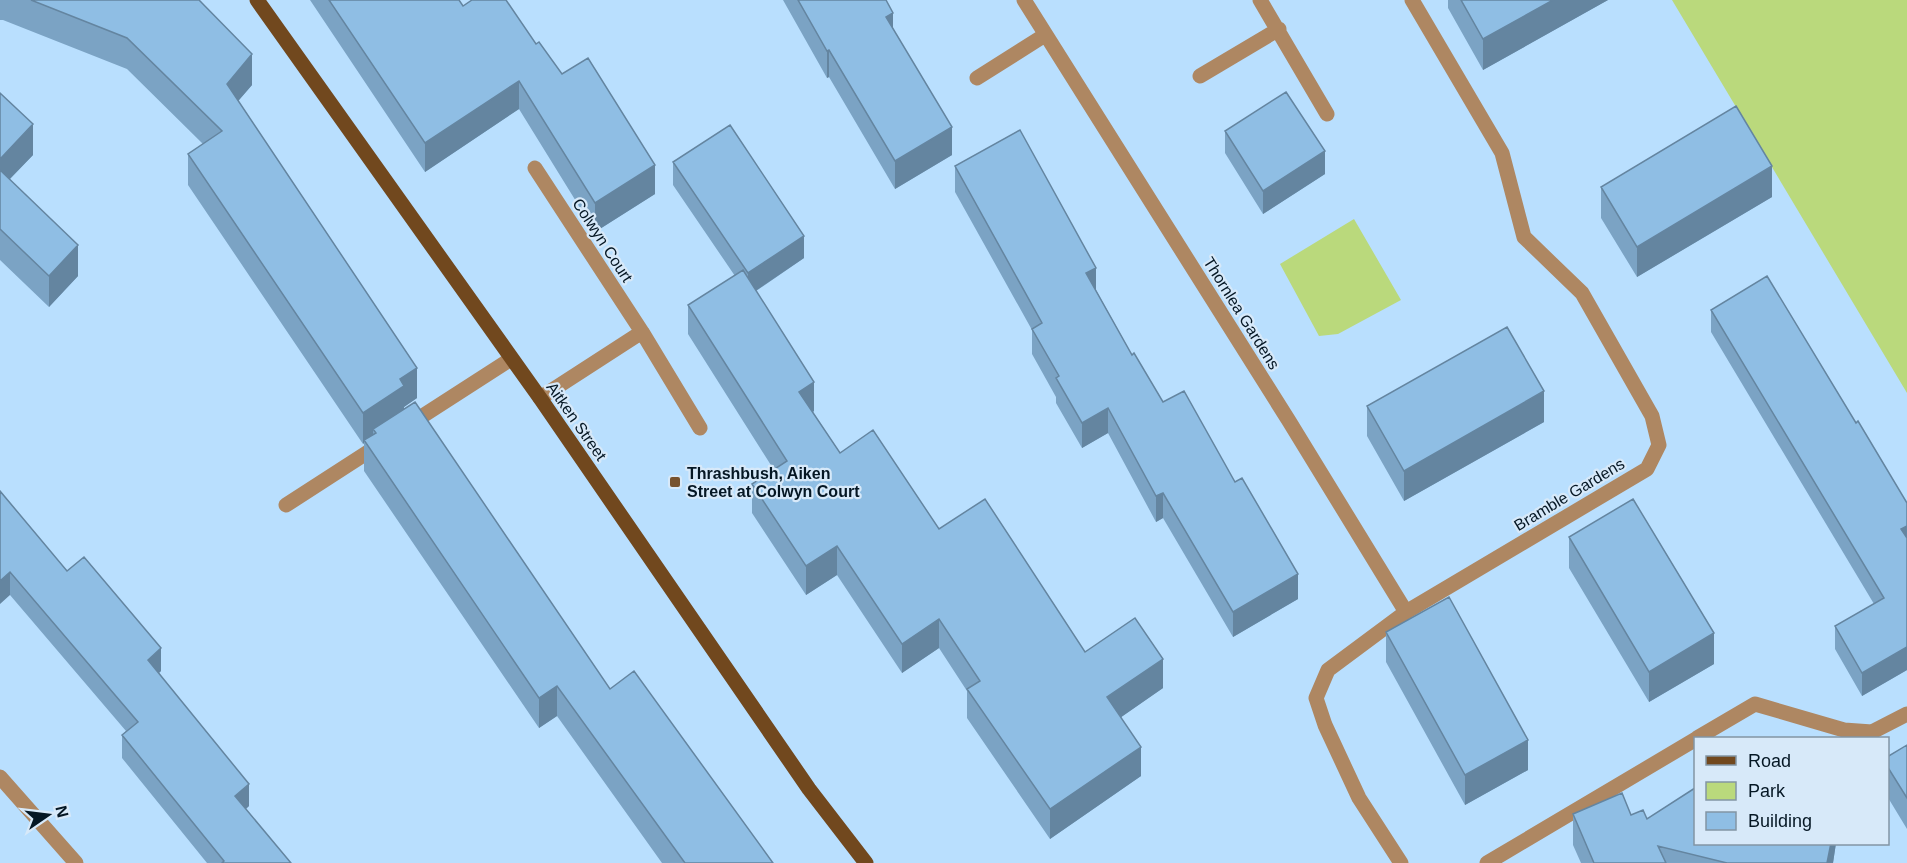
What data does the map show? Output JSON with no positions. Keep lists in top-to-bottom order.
{
  "streets": {
    "main road": ["Aitken Street"],
    "street": ["Colwyn Court", "Thornlea Gardens", "Bramble Gardens"]
  },
  "crossings": [
    ["Thornlea Gardens", "Bramble Gardens"]
  ],
  "places": {
    "transit": ["Thrashbush, Aiken Street at Colwyn Court"]
  },
  "legend": ["Road", "Park", "Building"],
  "north": "right"
}
